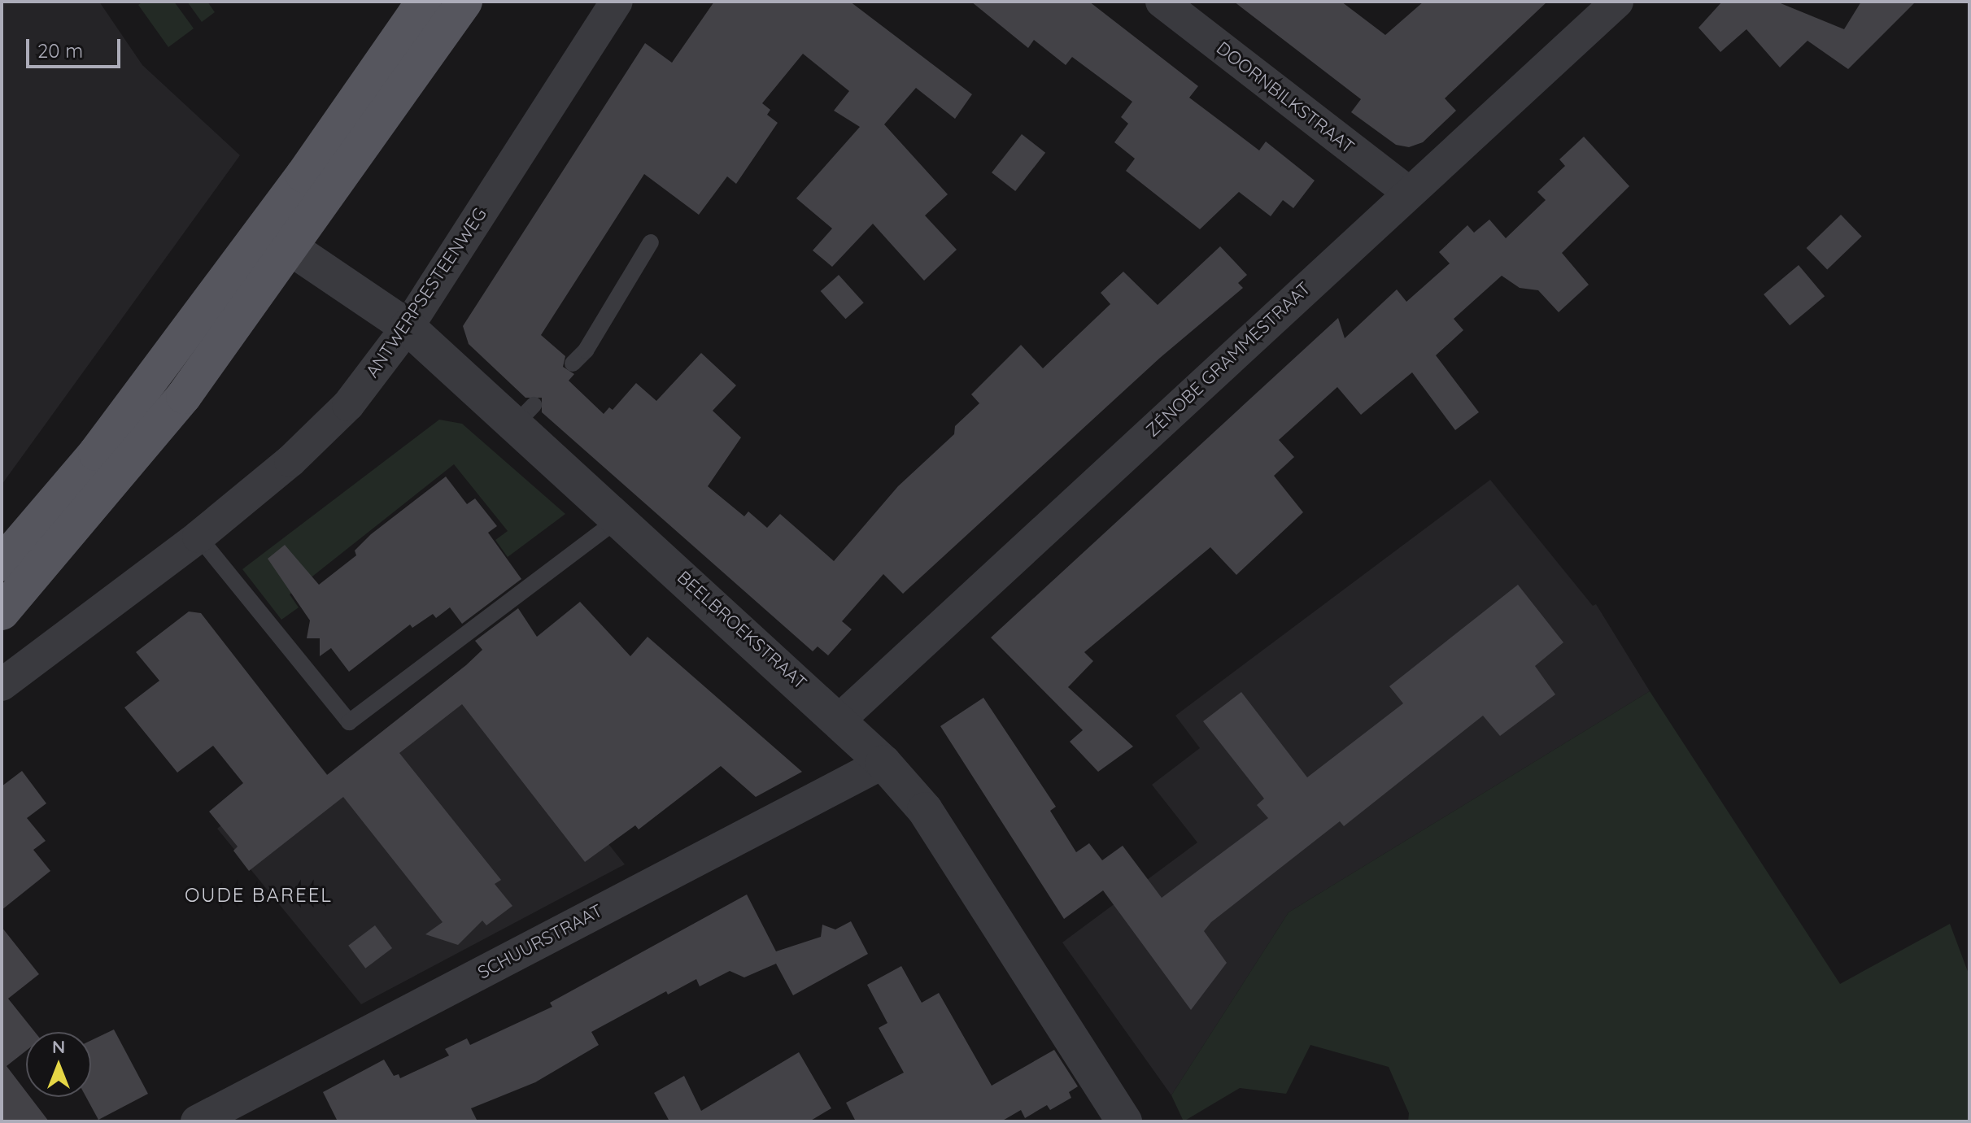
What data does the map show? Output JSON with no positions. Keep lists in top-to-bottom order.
{
  "streets": {
    "street": [
      "DOORNBILKSTRAAT",
      "ANTWERPSESTEENWEG",
      "ZÉNOBE GRAMMESTRAAT",
      "BEELBROEKSTRAAT",
      "SCHUURSTRAAT"
    ]
  },
  "crossings": [
    ["DOORNBILKSTRAAT", "ZÉNOBE GRAMMESTRAAT"],
    ["ANTWERPSESTEENWEG", "BEELBROEKSTRAAT"],
    ["ZÉNOBE GRAMMESTRAAT", "BEELBROEKSTRAAT"],
    ["BEELBROEKSTRAAT", "SCHUURSTRAAT"]
  ],
  "districts": ["OUDE BAREEL"],
  "scale_bar": "20 m",
  "north": "top"
}
